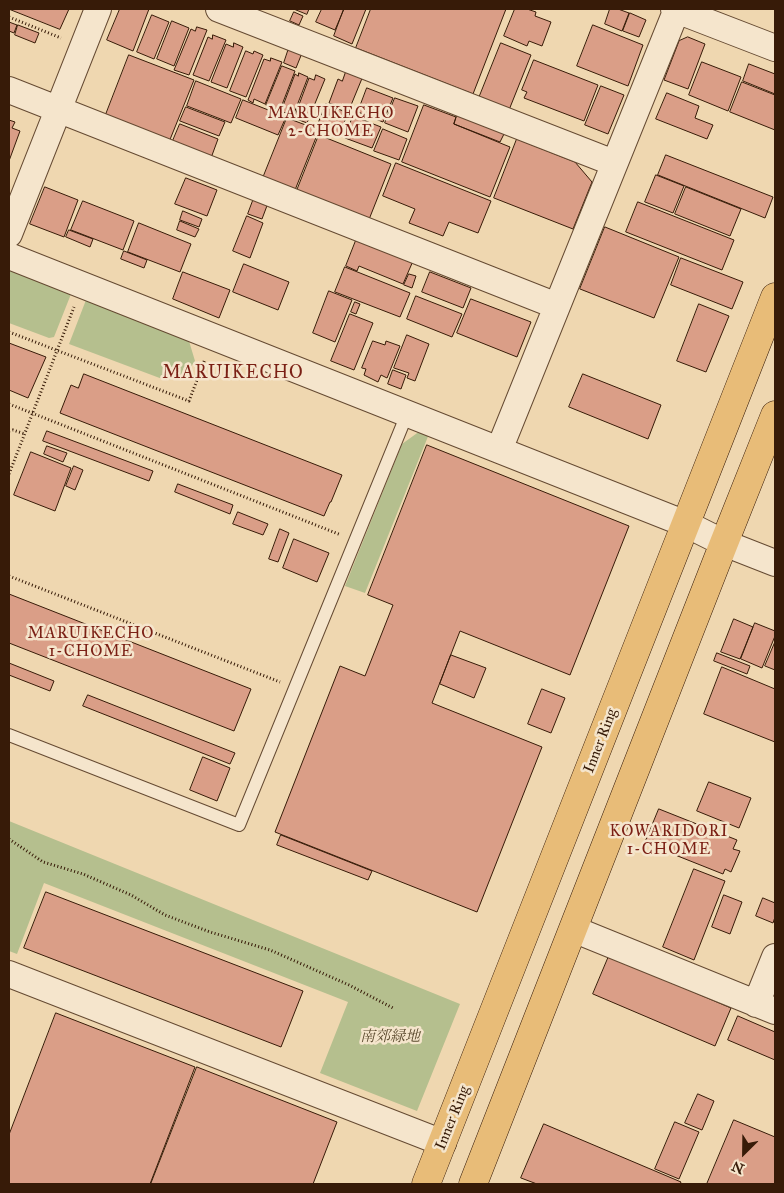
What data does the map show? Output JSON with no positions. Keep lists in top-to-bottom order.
{
  "streets": {
    "main road": ["Inner Ring"]
  },
  "districts": [
    "MARUIKECHO 2-CHOME",
    "MARUIKECHO",
    "MARUIKECHO 1-CHOME",
    "KOWARIDORI 1-CHOME"
  ],
  "parks": ["南郊緑地"],
  "north": "bottom left"
}
